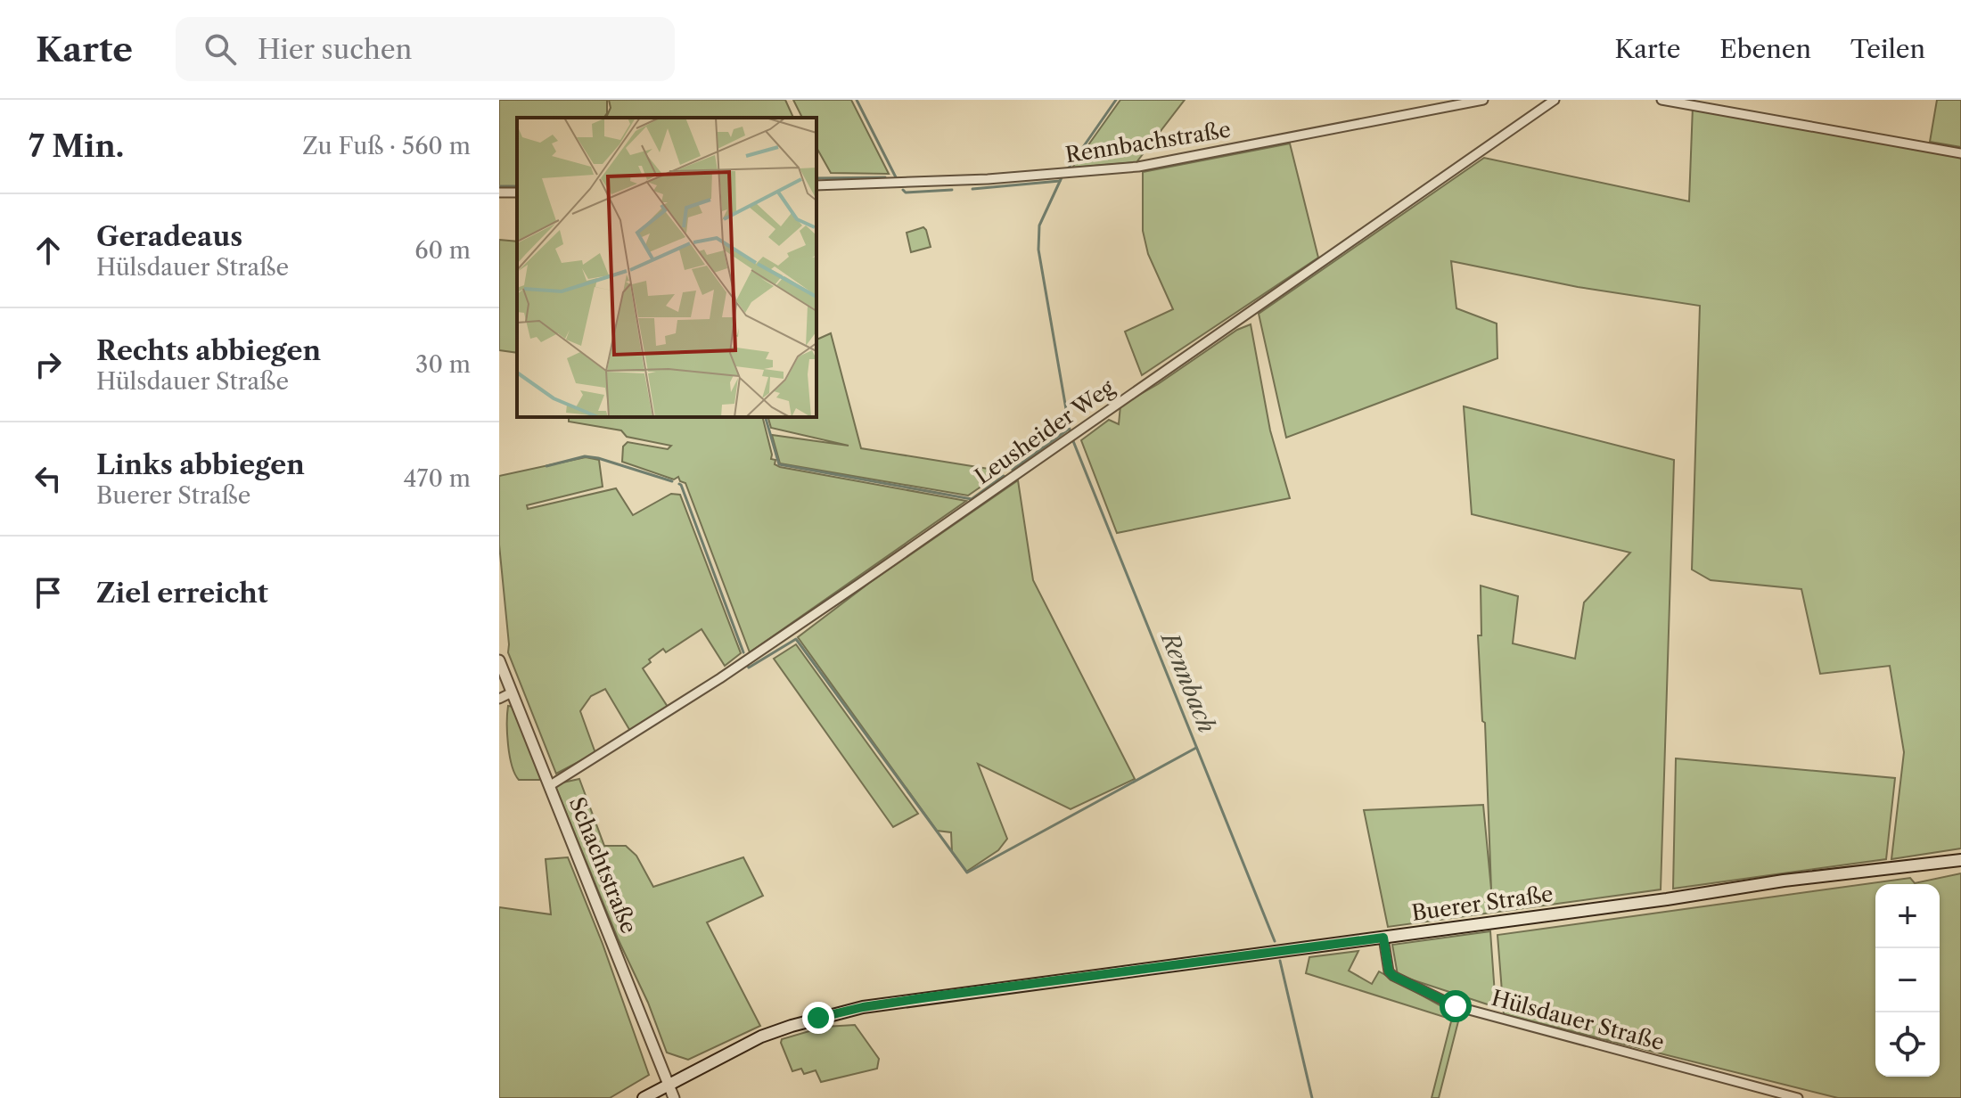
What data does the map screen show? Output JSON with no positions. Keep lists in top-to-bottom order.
{
  "streets": {
    "main road": ["Buerer Straße"],
    "street": [
      "Rennbachstraße",
      "Leusheider Weg",
      "Schachtstraße",
      "Hülsdauer Straße"
    ]
  },
  "crossings": [
    ["Leusheider Weg", "Schachtstraße"],
    ["Schachtstraße", "Buerer Straße"],
    ["Buerer Straße", "Hülsdauer Straße"]
  ],
  "water": ["Rennbach"],
  "page": {
    "header": "Karte",
    "search": "Hier suchen",
    "nav": ["Karte", "Ebenen", "Teilen"],
    "heading": ["7 Min.", "Zu Fuß · 560 m"],
    "list": [
      ["Geradeaus", "Hülsdauer Straße", "60 m"],
      ["Rechts abbiegen", "Hülsdauer Straße", "30 m"],
      ["Links abbiegen", "Buerer Straße", "470 m"],
      "Ziel erreicht"
    ],
    "map_buttons": ["+", "−"]
  }
}
